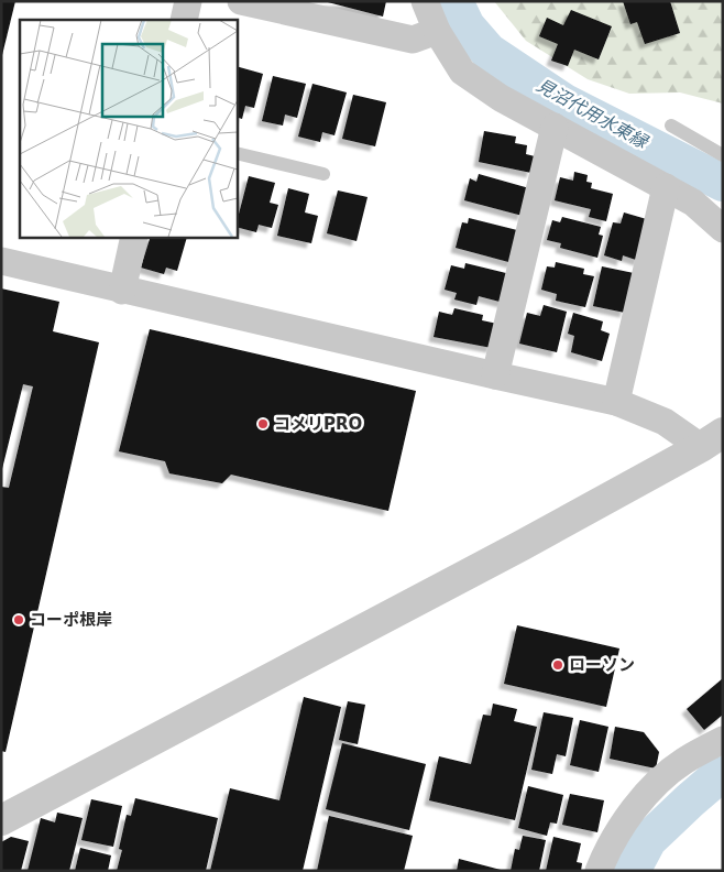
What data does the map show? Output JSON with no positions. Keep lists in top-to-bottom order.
{
  "water": ["見沼代用水東縁"],
  "places": ["コメリPRO", "コーポ根岸", "ローソン"]
}
